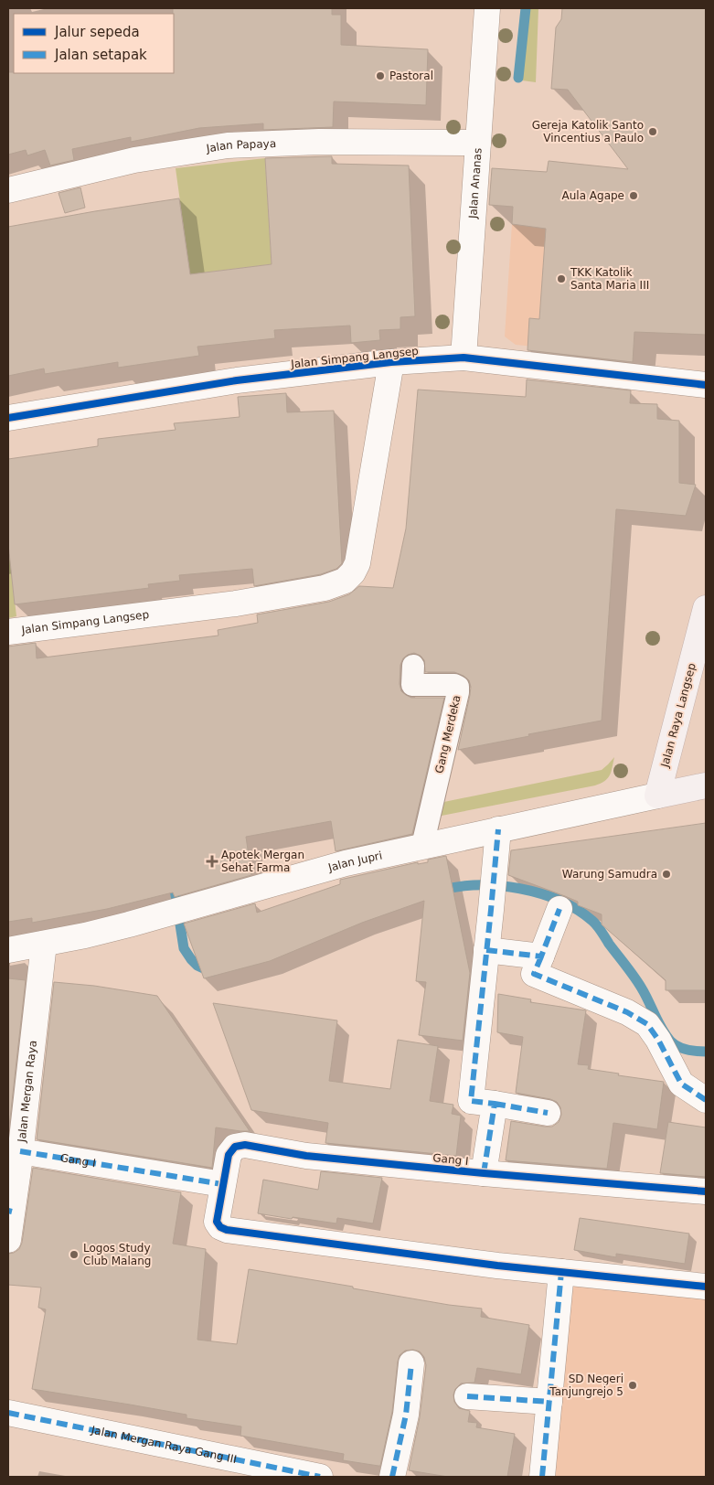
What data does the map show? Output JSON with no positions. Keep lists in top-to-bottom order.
{
  "streets": {
    "main road": ["Jalan Raya Langsep", "Jalan Jupri"],
    "street": [
      "Jalan Papaya",
      "Jalan Ananas",
      "Jalan Simpang Langsep",
      "Jalan Mergan Raya",
      "Gang I",
      "Jalan Mergan Raya Gang III"
    ],
    "lane": ["Gang Merdeka"]
  },
  "crossings": [
    ["Jalan Papaya", "Jalan Ananas"],
    ["Jalan Ananas", "Jalan Simpang Langsep"],
    ["Jalan Raya Langsep", "Jalan Jupri"],
    ["Gang Merdeka", "Jalan Jupri"],
    ["Jalan Jupri", "Jalan Mergan Raya"],
    ["Jalan Mergan Raya", "Gang I"]
  ],
  "places": {
    "other": [
      "Pastoral",
      "Gereja Katolik Santo Vincentius a Paulo",
      "Aula Agape",
      "TKK Katolik Santa Maria III",
      "Warung Samudra",
      "Logos Study Club Malang",
      "SD Negeri Tanjungrejo 5"
    ],
    "health": ["Apotek Mergan Sehat Farma"]
  },
  "legend": ["Jalur sepeda", "Jalan setapak"]
}
